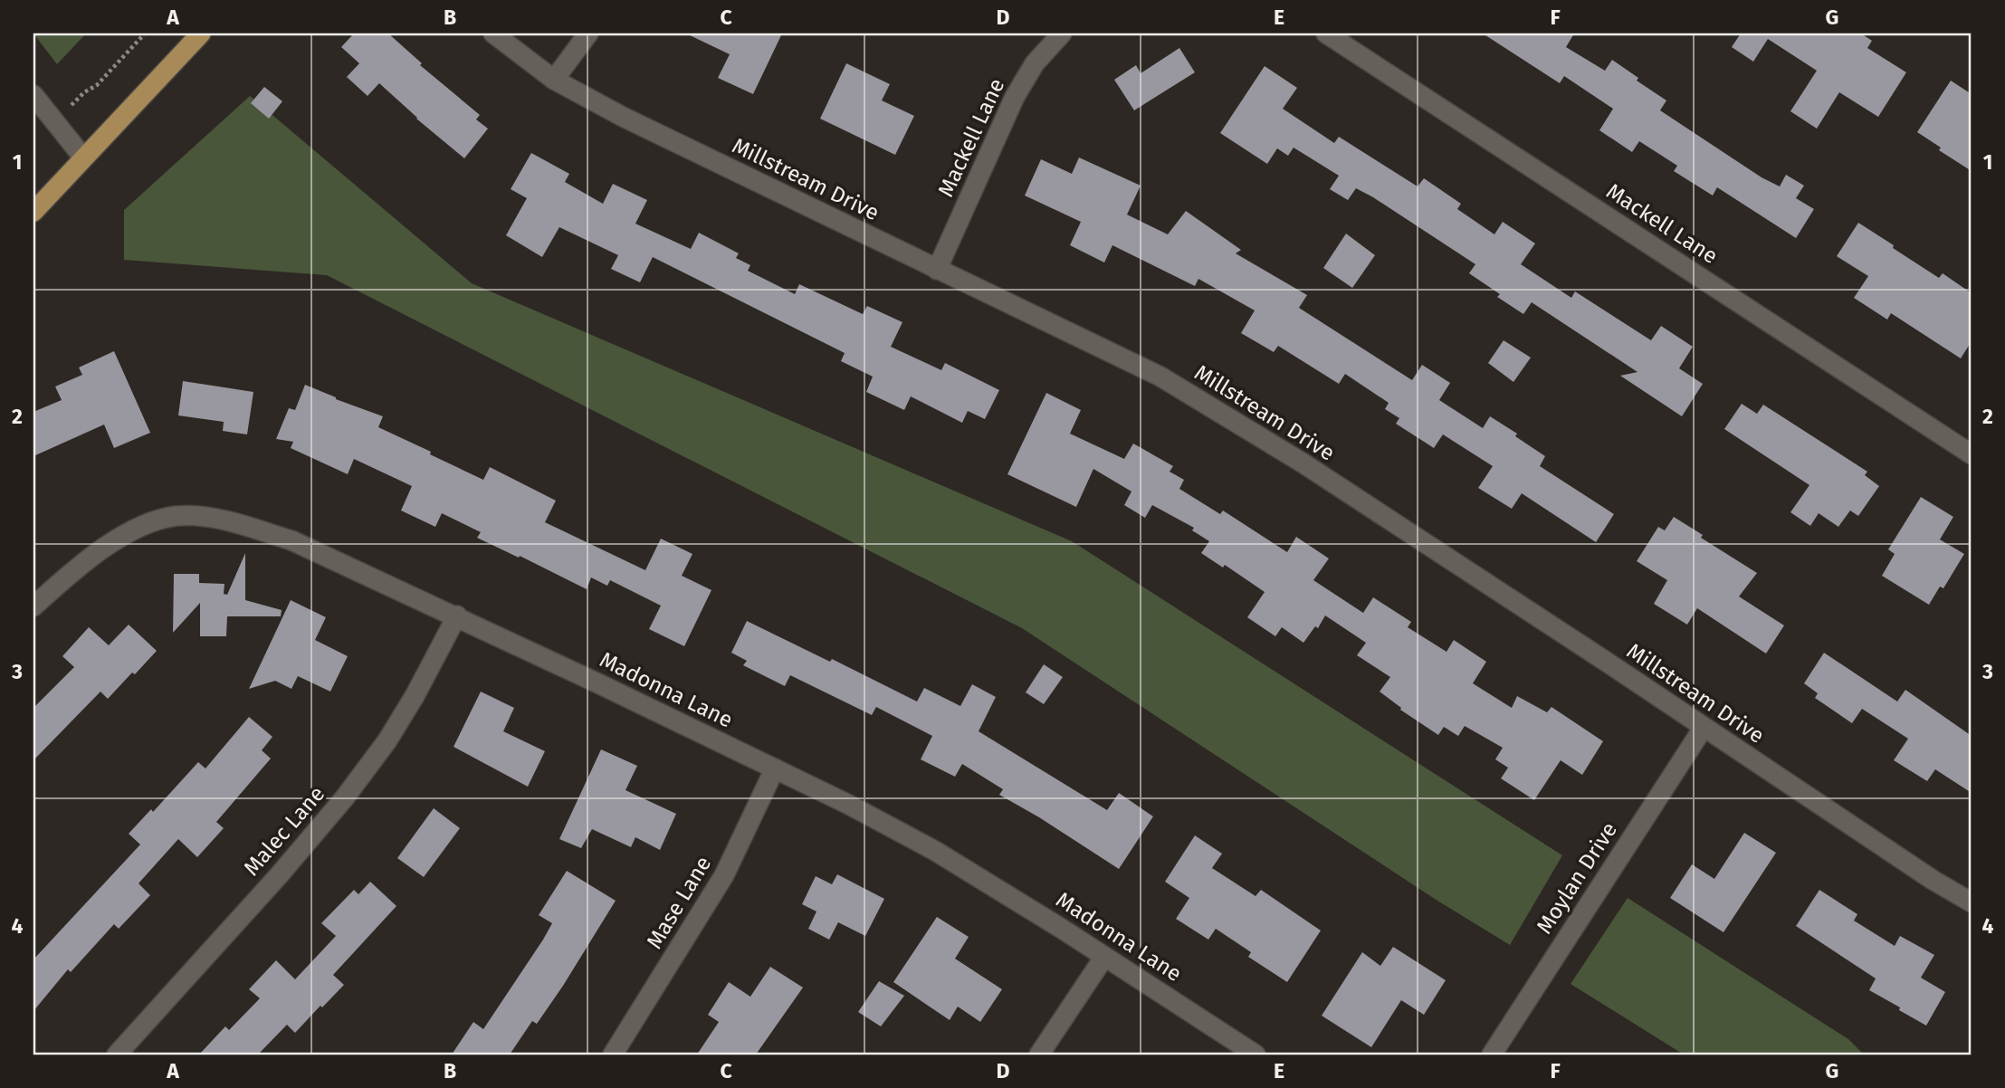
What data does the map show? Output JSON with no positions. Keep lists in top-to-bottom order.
{
  "streets": {
    "street": [
      "Mackell Lane",
      "Millstream Drive",
      "Madonna Lane",
      "Malec Lane",
      "Moylan Drive",
      "Mase Lane"
    ]
  },
  "crossings": [
    ["Mackell Lane", "Millstream Drive"],
    ["Millstream Drive", "Moylan Drive"],
    ["Madonna Lane", "Malec Lane"],
    ["Madonna Lane", "Mase Lane"]
  ],
  "grid": {
    "columns": [
      "A",
      "B",
      "C",
      "D",
      "E",
      "F",
      "G"
    ],
    "rows": [
      "1",
      "2",
      "3",
      "4"
    ]
  }
}
